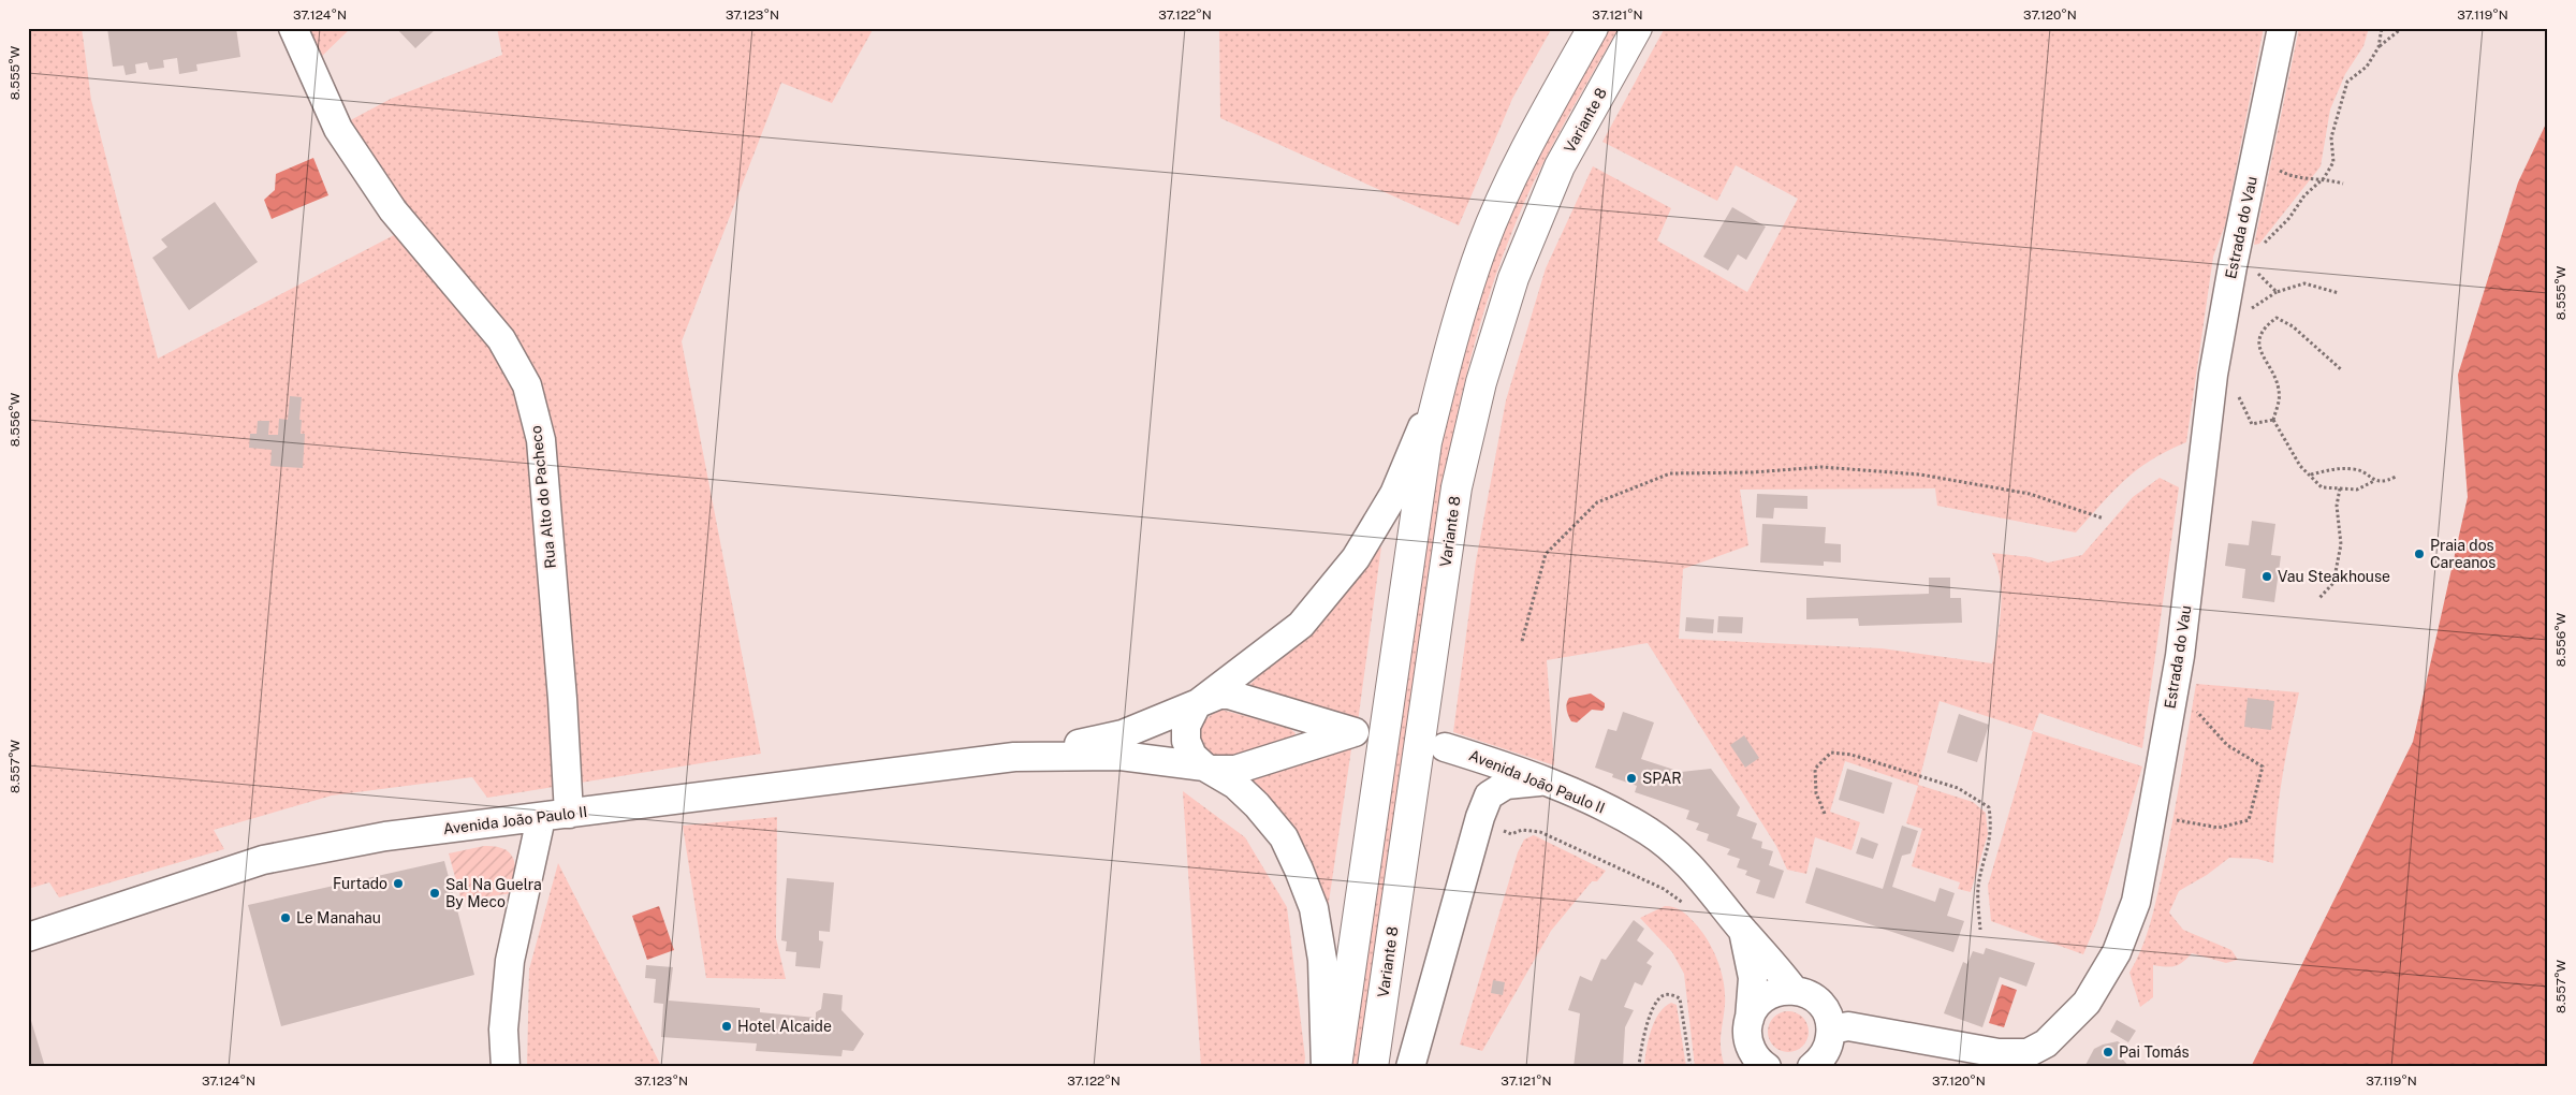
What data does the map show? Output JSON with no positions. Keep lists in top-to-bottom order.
{
  "streets": {
    "main road": ["Variante 8"],
    "street": ["Estrada do Vau", "Rua Alto do Pacheco", "Avenida João Paulo II"]
  },
  "crossings": [
    ["Rua Alto do Pacheco", "Avenida João Paulo II"]
  ],
  "places": [
    "Praia dos Careanos",
    "Vau Steakhouse",
    "SPAR",
    "Furtado",
    "Sal Na Guelra By Meco",
    "Le Manahau",
    "Hotel Alcaide",
    "Pai Tomás"
  ],
  "coordinates": [
    "37.124°N",
    "37.123°N",
    "37.122°N",
    "37.121°N",
    "37.120°N",
    "37.119°N",
    "8.555°W",
    "8.556°W",
    "8.557°W"
  ]
}
